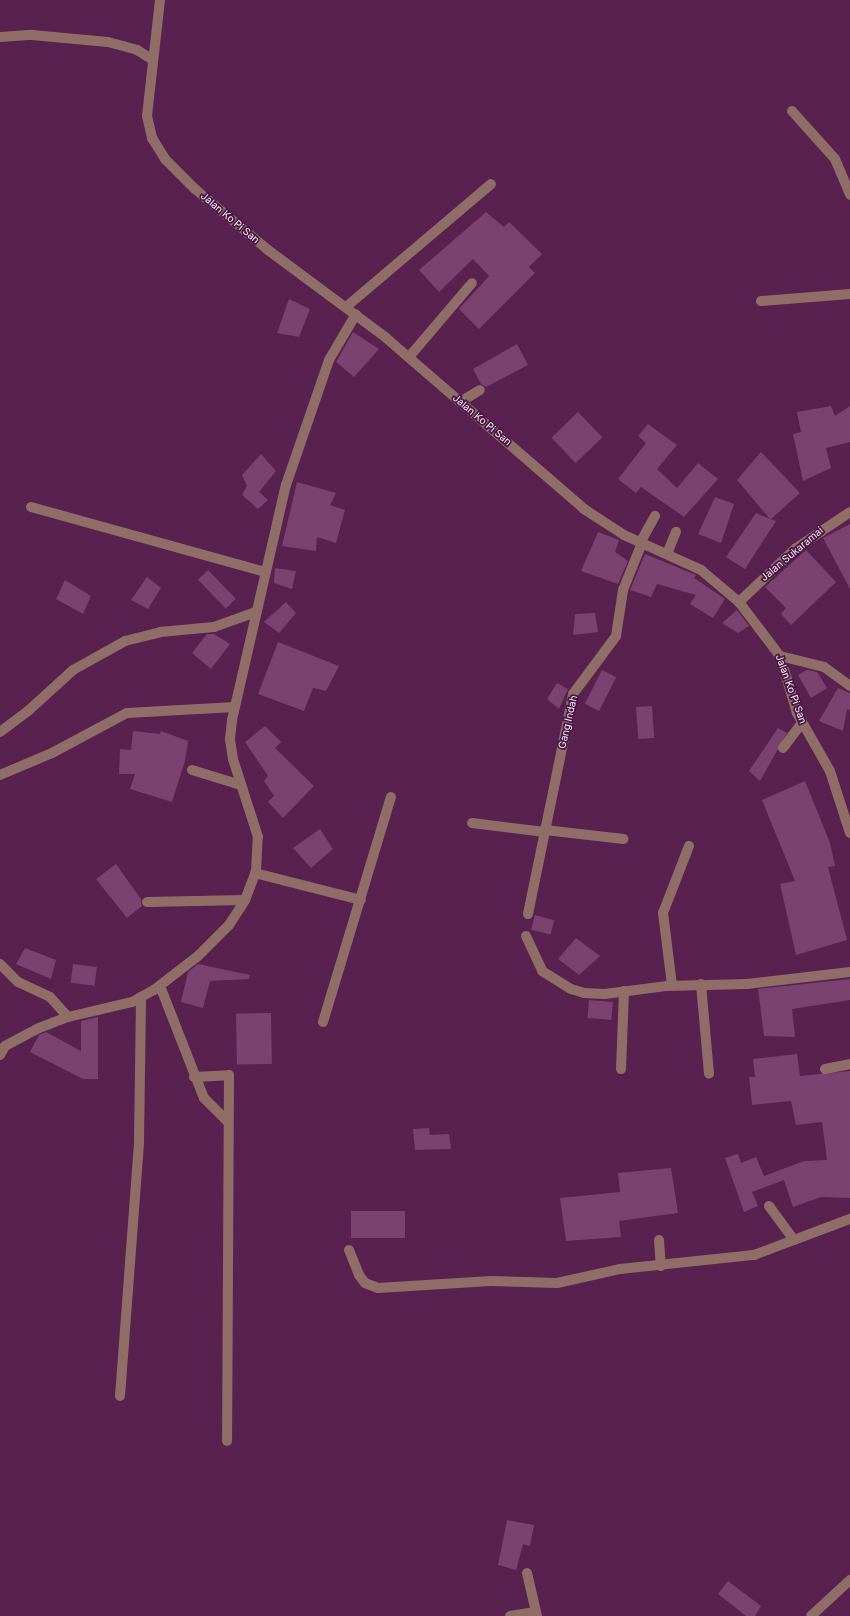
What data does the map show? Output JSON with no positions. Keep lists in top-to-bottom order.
{
  "streets": {
    "street": ["Jalan Ko Pi San", "Jalan Sukaramai", "Gang Indah"]
  },
  "crossings": [
    ["Jalan Ko Pi San", "Jalan Sukaramai"],
    ["Jalan Ko Pi San", "Gang Indah"]
  ]
}
